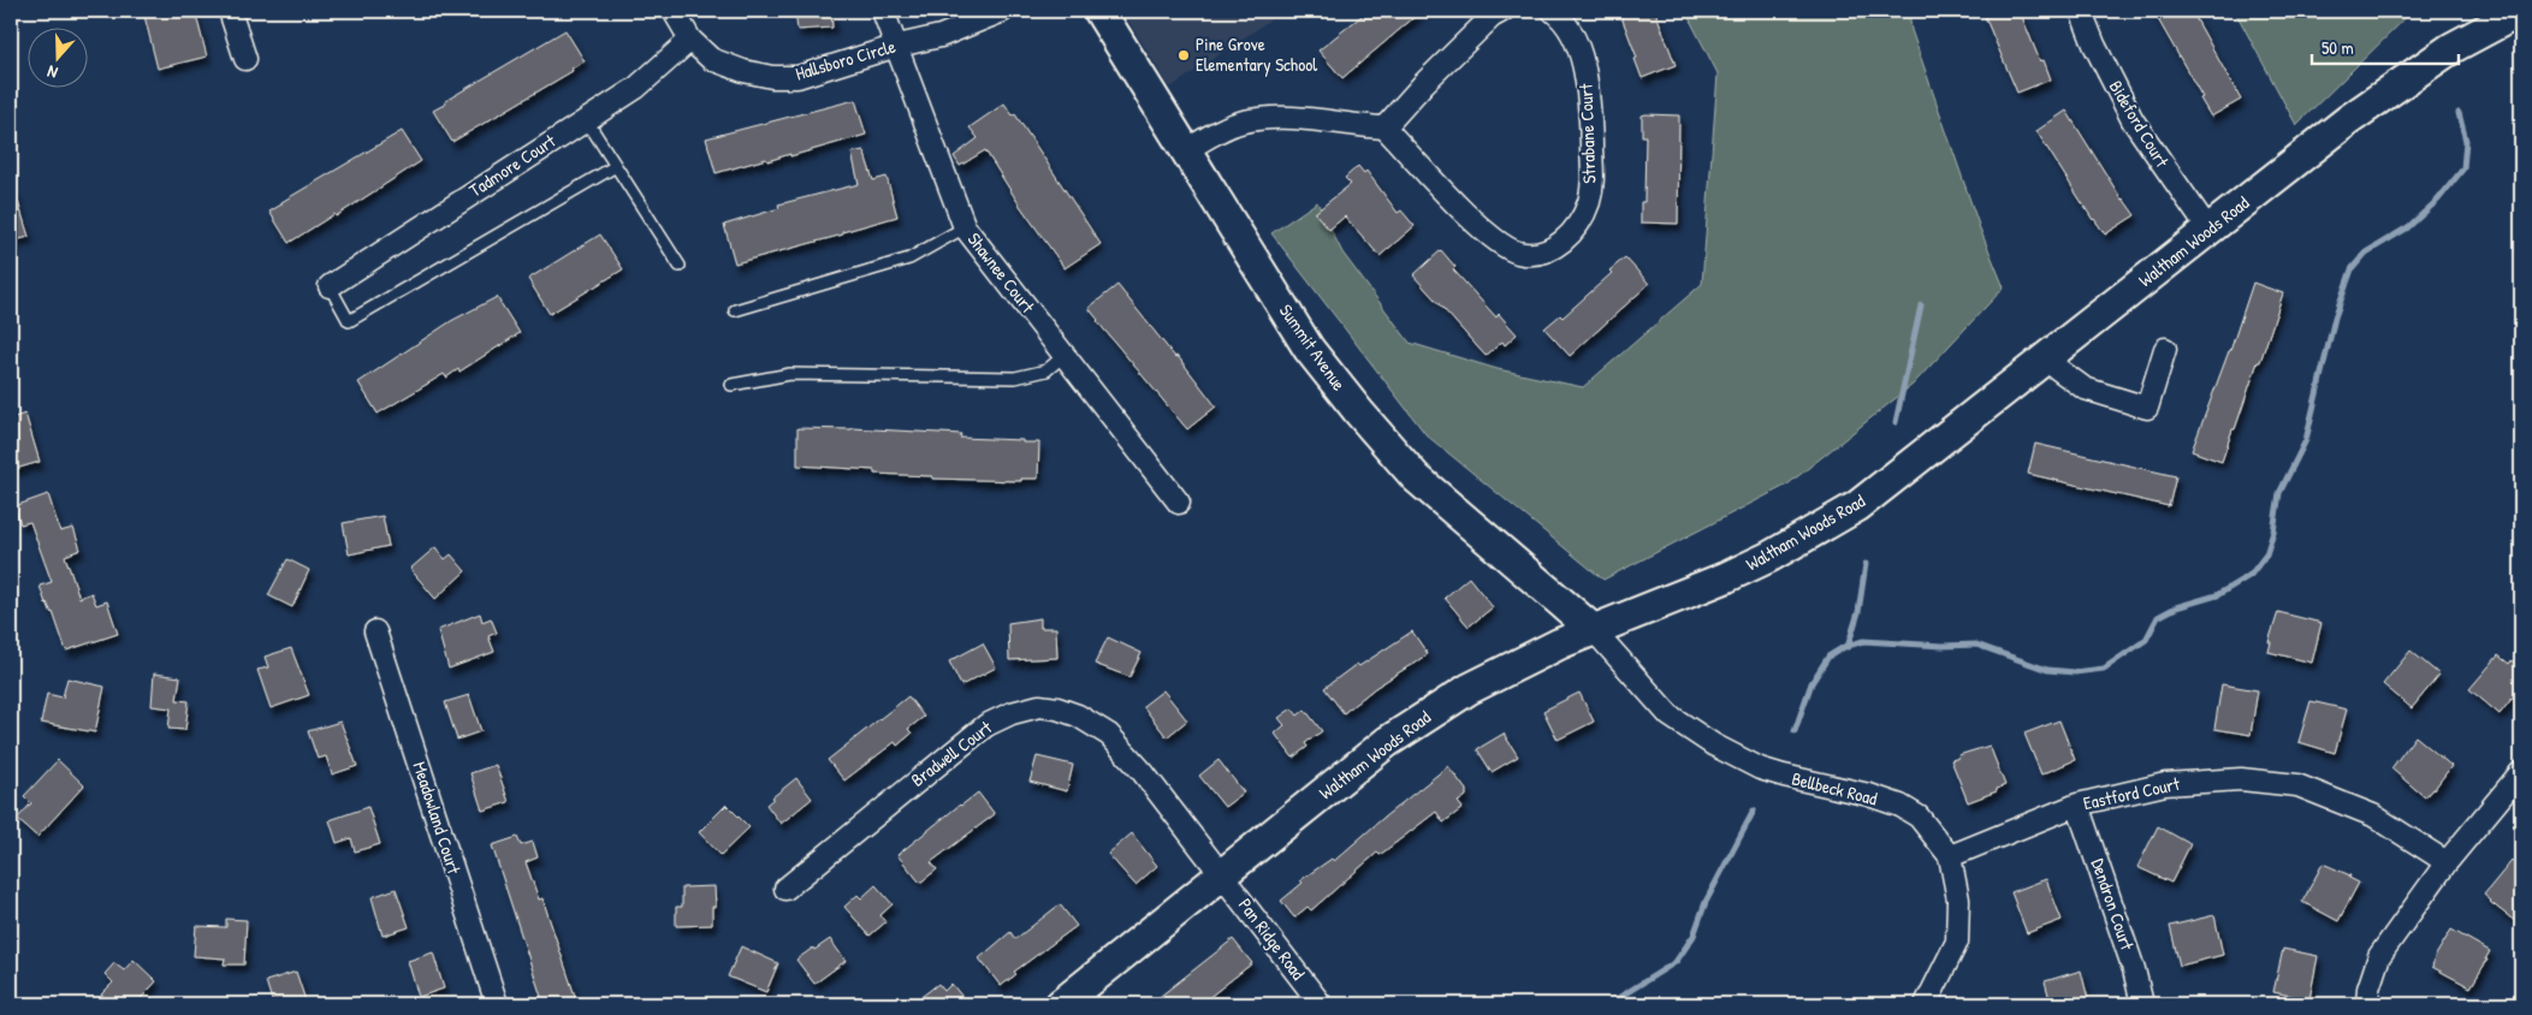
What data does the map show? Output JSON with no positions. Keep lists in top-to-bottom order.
{
  "streets": {
    "street": [
      "Hallsboro Circle",
      "Bideford Court",
      "Strabane Court",
      "Tadmore Court",
      "Waltham Woods Road",
      "Shawnee Court",
      "Summit Avenue",
      "Bradwell Court",
      "Bellbeck Road",
      "Eastford Court",
      "Meadowland Court",
      "Dendron Court",
      "Pan Ridge Road"
    ]
  },
  "crossings": [
    ["Hallsboro Circle", "Tadmore Court"],
    ["Hallsboro Circle", "Shawnee Court"],
    ["Bideford Court", "Waltham Woods Road"],
    ["Waltham Woods Road", "Summit Avenue"],
    ["Waltham Woods Road", "Bradwell Court"],
    ["Waltham Woods Road", "Bellbeck Road"],
    ["Waltham Woods Road", "Pan Ridge Road"],
    ["Summit Avenue", "Bellbeck Road"],
    ["Bradwell Court", "Pan Ridge Road"],
    ["Bellbeck Road", "Eastford Court"],
    ["Eastford Court", "Dendron Court"]
  ],
  "places": ["Pine Grove Elementary School"],
  "scale_bar": "50 m",
  "north": "bottom"
}
